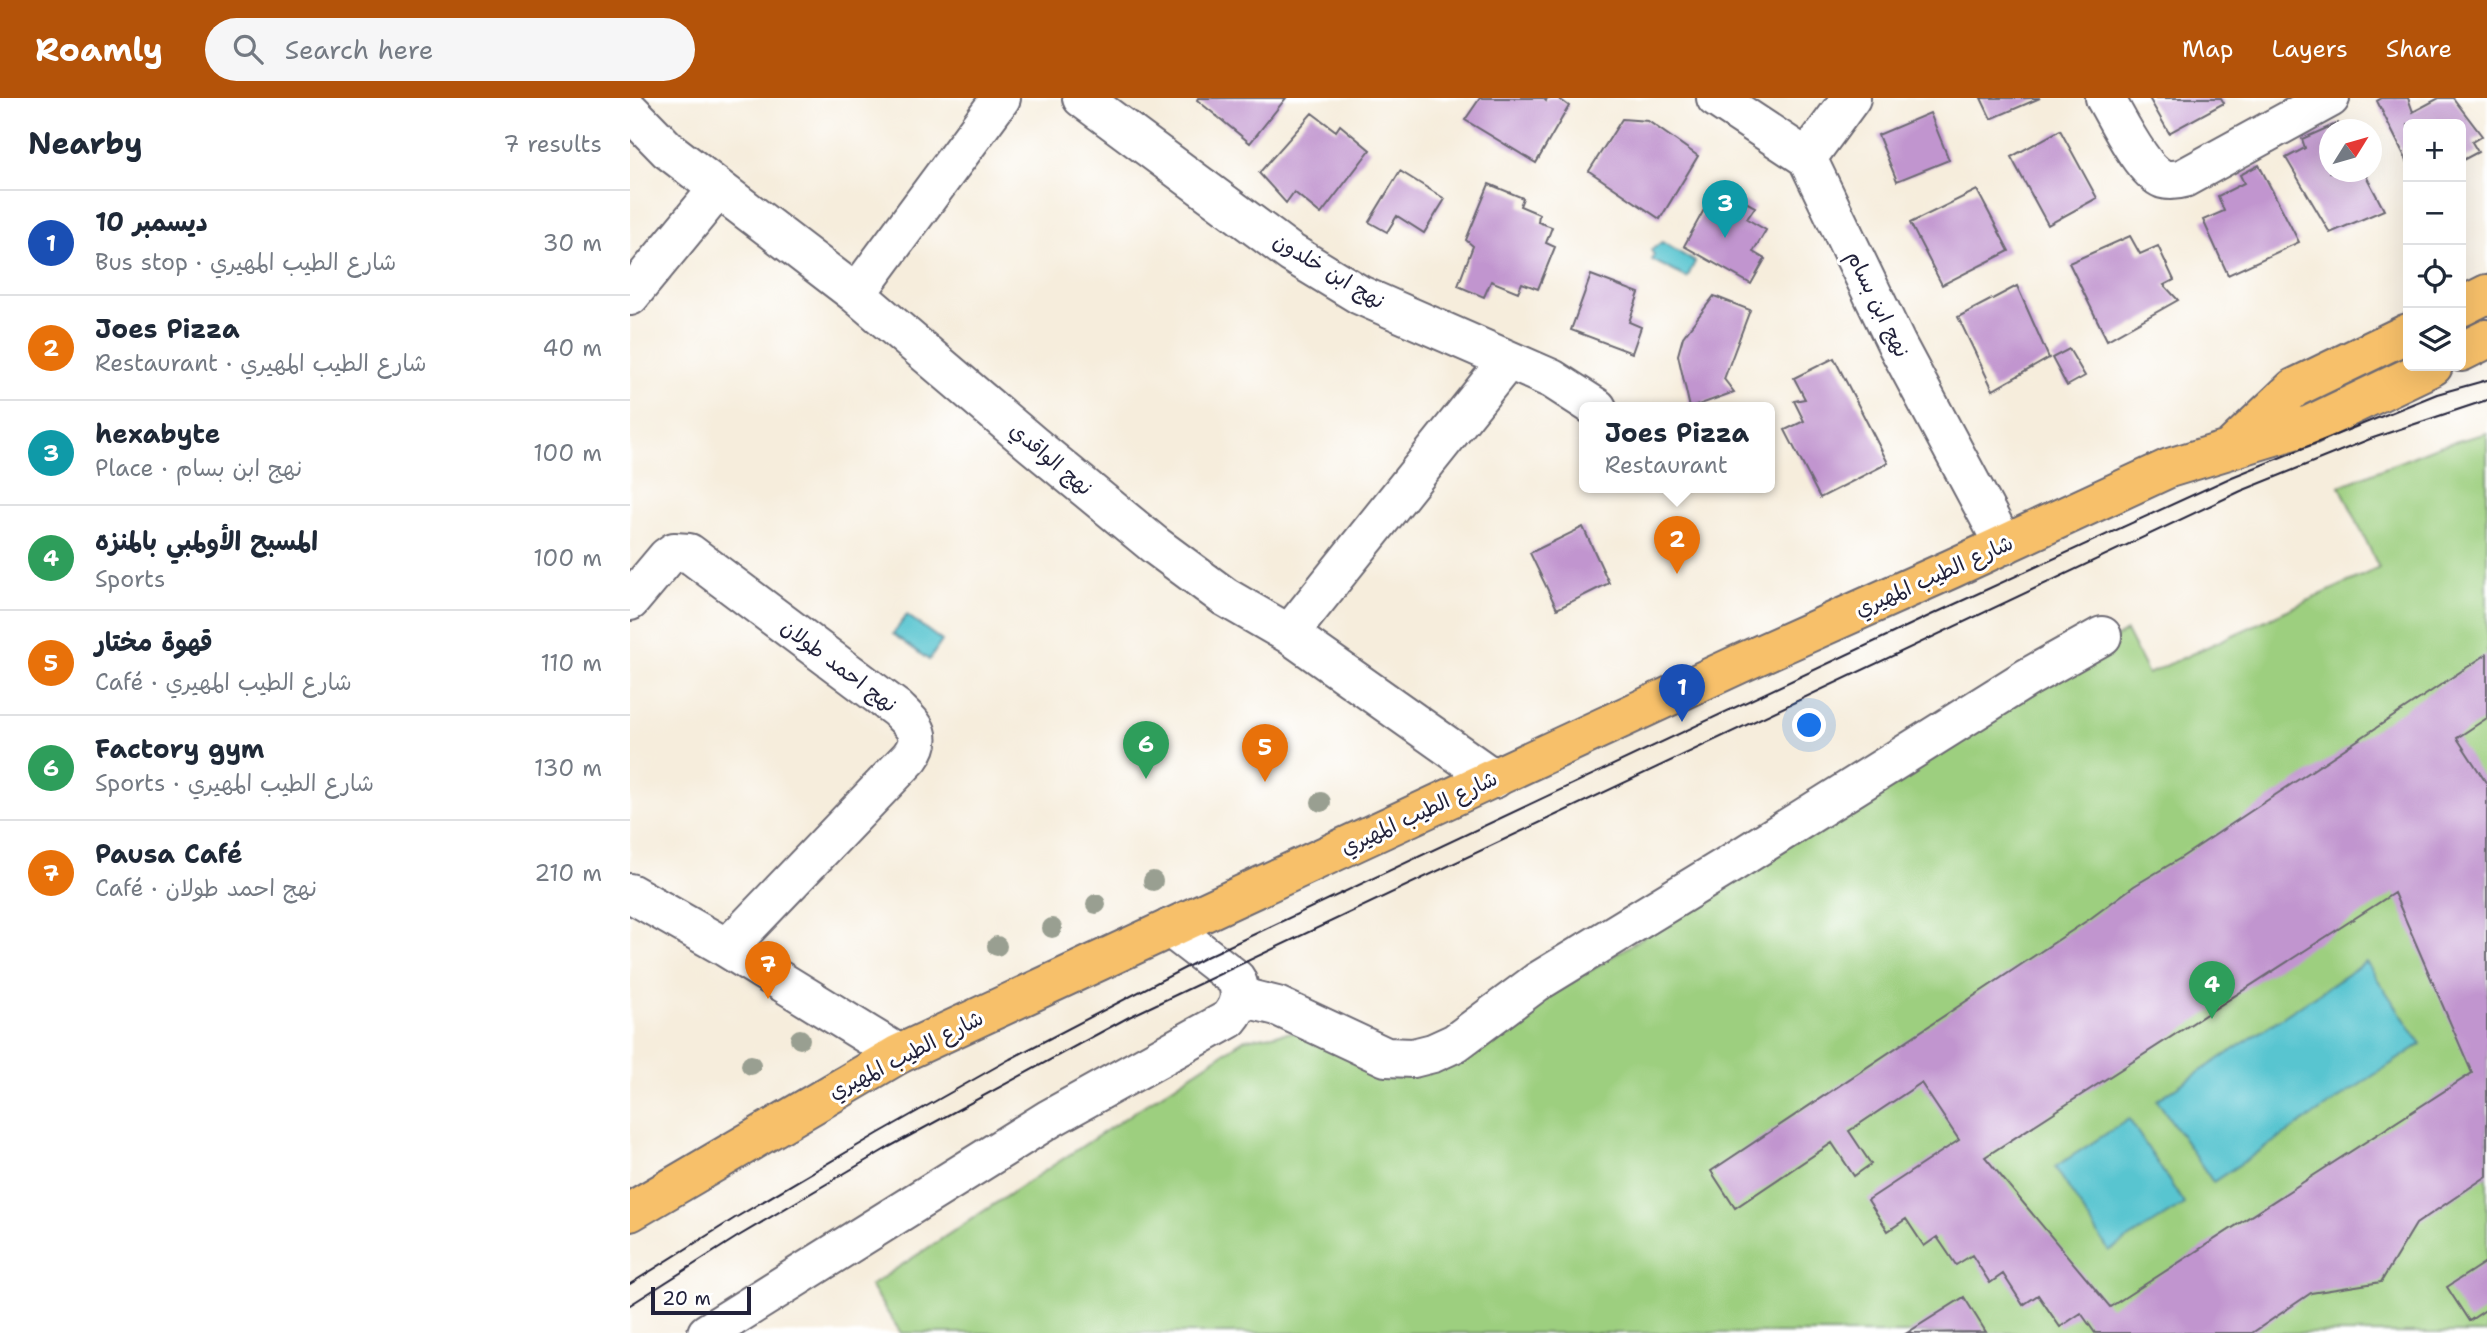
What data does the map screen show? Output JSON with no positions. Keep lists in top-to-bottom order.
{
  "streets": {
    "main road": ["شارع الطيب المهيري"],
    "street": [
      "نهج ابن خلدون",
      "نهج ابن بسام",
      "نهج الواقدي",
      "نهج احمد طولان"
    ]
  },
  "crossings": [
    ["نهج ابن بسام", "شارع الطيب المهيري"],
    ["نهج الواقدي", "شارع الطيب المهيري"]
  ],
  "scale_bar": "20 m",
  "north": "top right",
  "page": {
    "header": "Roamly",
    "search": "Search here",
    "nav": ["Map", "Layers", "Share"],
    "heading": ["Nearby", "7 results"],
    "map_buttons": ["+", "−"],
    "pins": [
      "3",
      "2",
      "1",
      "6",
      "5",
      "7",
      "4"
    ],
    "list": [
      {
        "mark": "1",
        "name": "10 ديسمبر",
        "note": "Bus stop · شارع الطيب المهيري",
        "value": "30 m"
      },
      {
        "mark": "2",
        "name": "Joes Pizza",
        "note": "Restaurant · شارع الطيب المهيري",
        "value": "40 m"
      },
      {
        "mark": "3",
        "name": "hexabyte",
        "note": "Place · نهج ابن بسام",
        "value": "100 m"
      },
      {
        "mark": "4",
        "name": "المسبح الأولمبي بالمنزه",
        "note": "Sports",
        "value": "100 m"
      },
      {
        "mark": "5",
        "name": "قهوة مختار",
        "note": "Café · شارع الطيب المهيري",
        "value": "110 m"
      },
      {
        "mark": "6",
        "name": "Factory gym",
        "note": "Sports · شارع الطيب المهيري",
        "value": "130 m"
      },
      {
        "mark": "7",
        "name": "Pausa Café",
        "note": "Café · نهج احمد طولان",
        "value": "210 m"
      }
    ],
    "popup": ["Joes Pizza", "Restaurant"],
    "scale": "20 m"
  }
}
